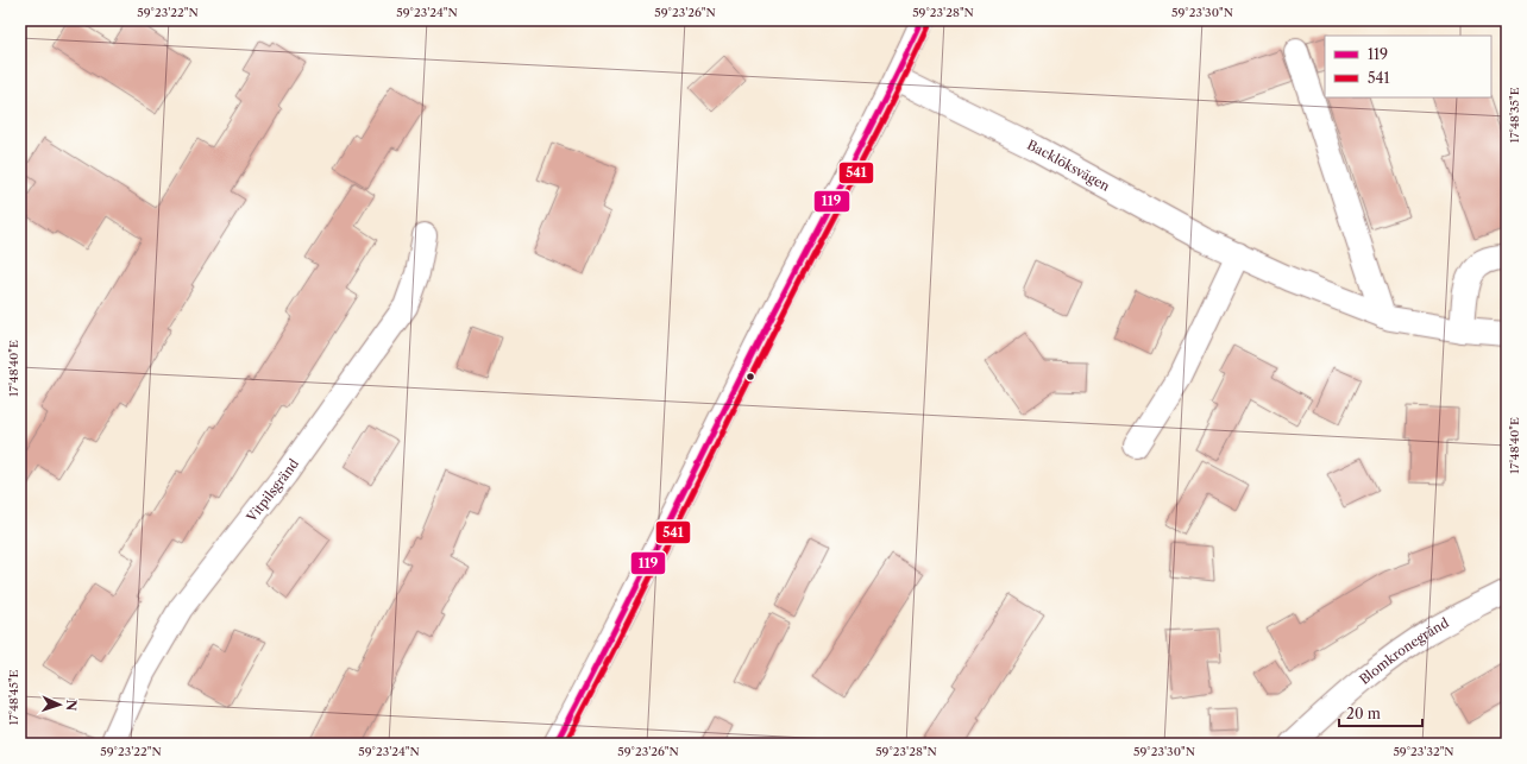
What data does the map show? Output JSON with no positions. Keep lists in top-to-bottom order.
{
  "streets": {
    "street": ["Backlöksvägen", "Vitpilsgränd", "Blomkronegränd"]
  },
  "lines": ["transit line 119", "transit line 541"],
  "legend": ["119", "541"],
  "scale_bar": "20 m",
  "north": "right",
  "coordinates": [
    "59°23'22\"N",
    "59°23'24\"N",
    "59°23'26\"N",
    "59°23'28\"N",
    "59°23'30\"N",
    "17°48'35\"E",
    "17°48'40\"E",
    "17°48'45\"E",
    "59°23'32\"N"
  ]
}
